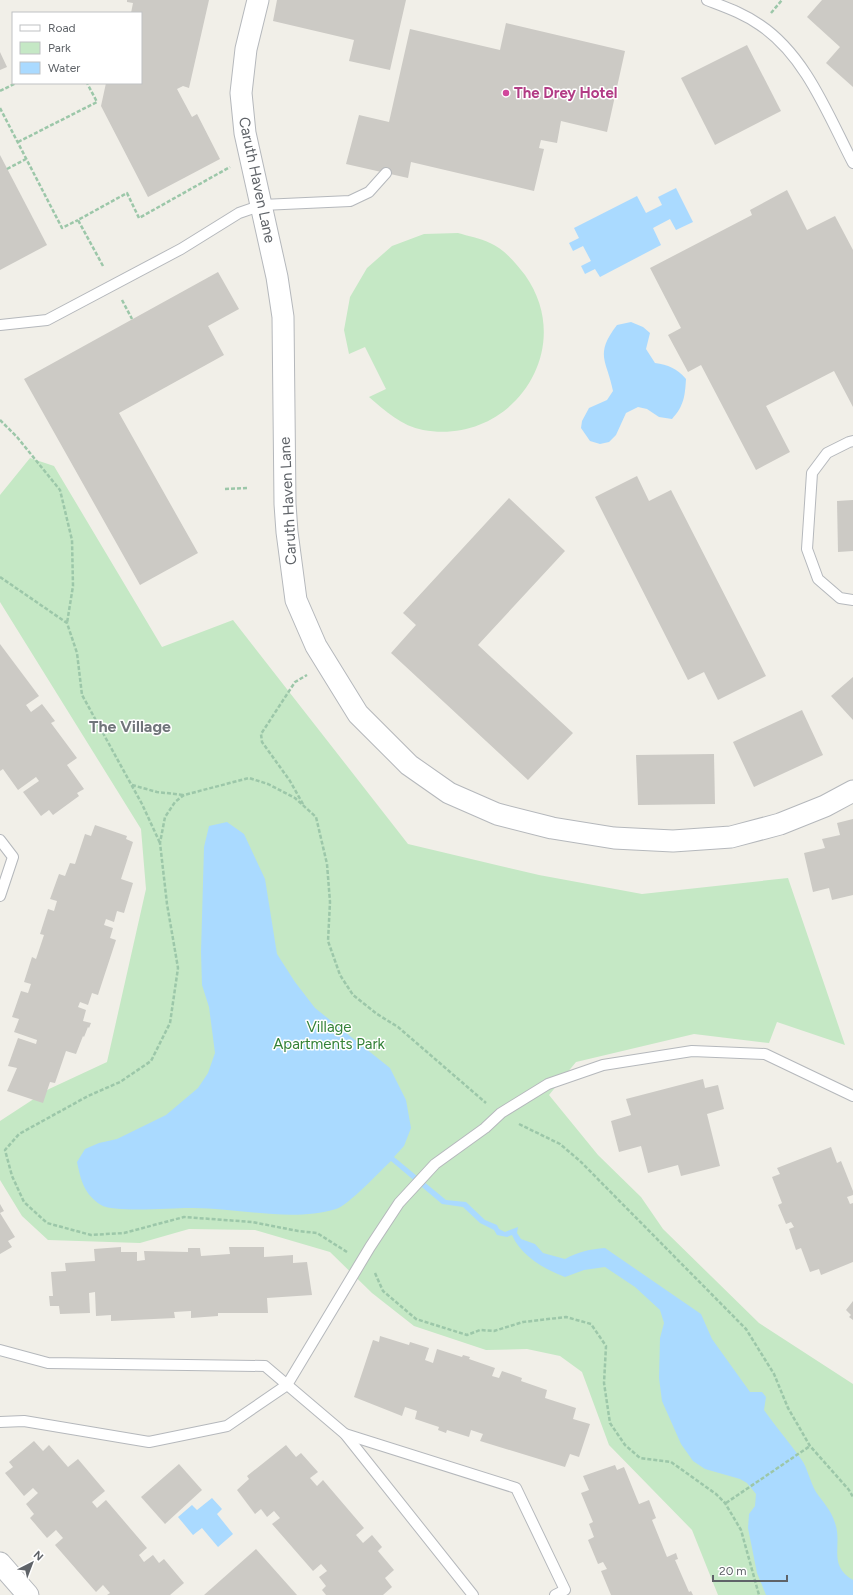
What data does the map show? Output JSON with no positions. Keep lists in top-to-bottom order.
{
  "streets": {
    "street": ["Caruth Haven Lane"]
  },
  "districts": ["The Village"],
  "parks": ["Village Apartments Park"],
  "places": ["The Drey Hotel"],
  "legend": ["Road", "Park", "Water"],
  "scale_bar": "20 m",
  "north": "top right"
}
